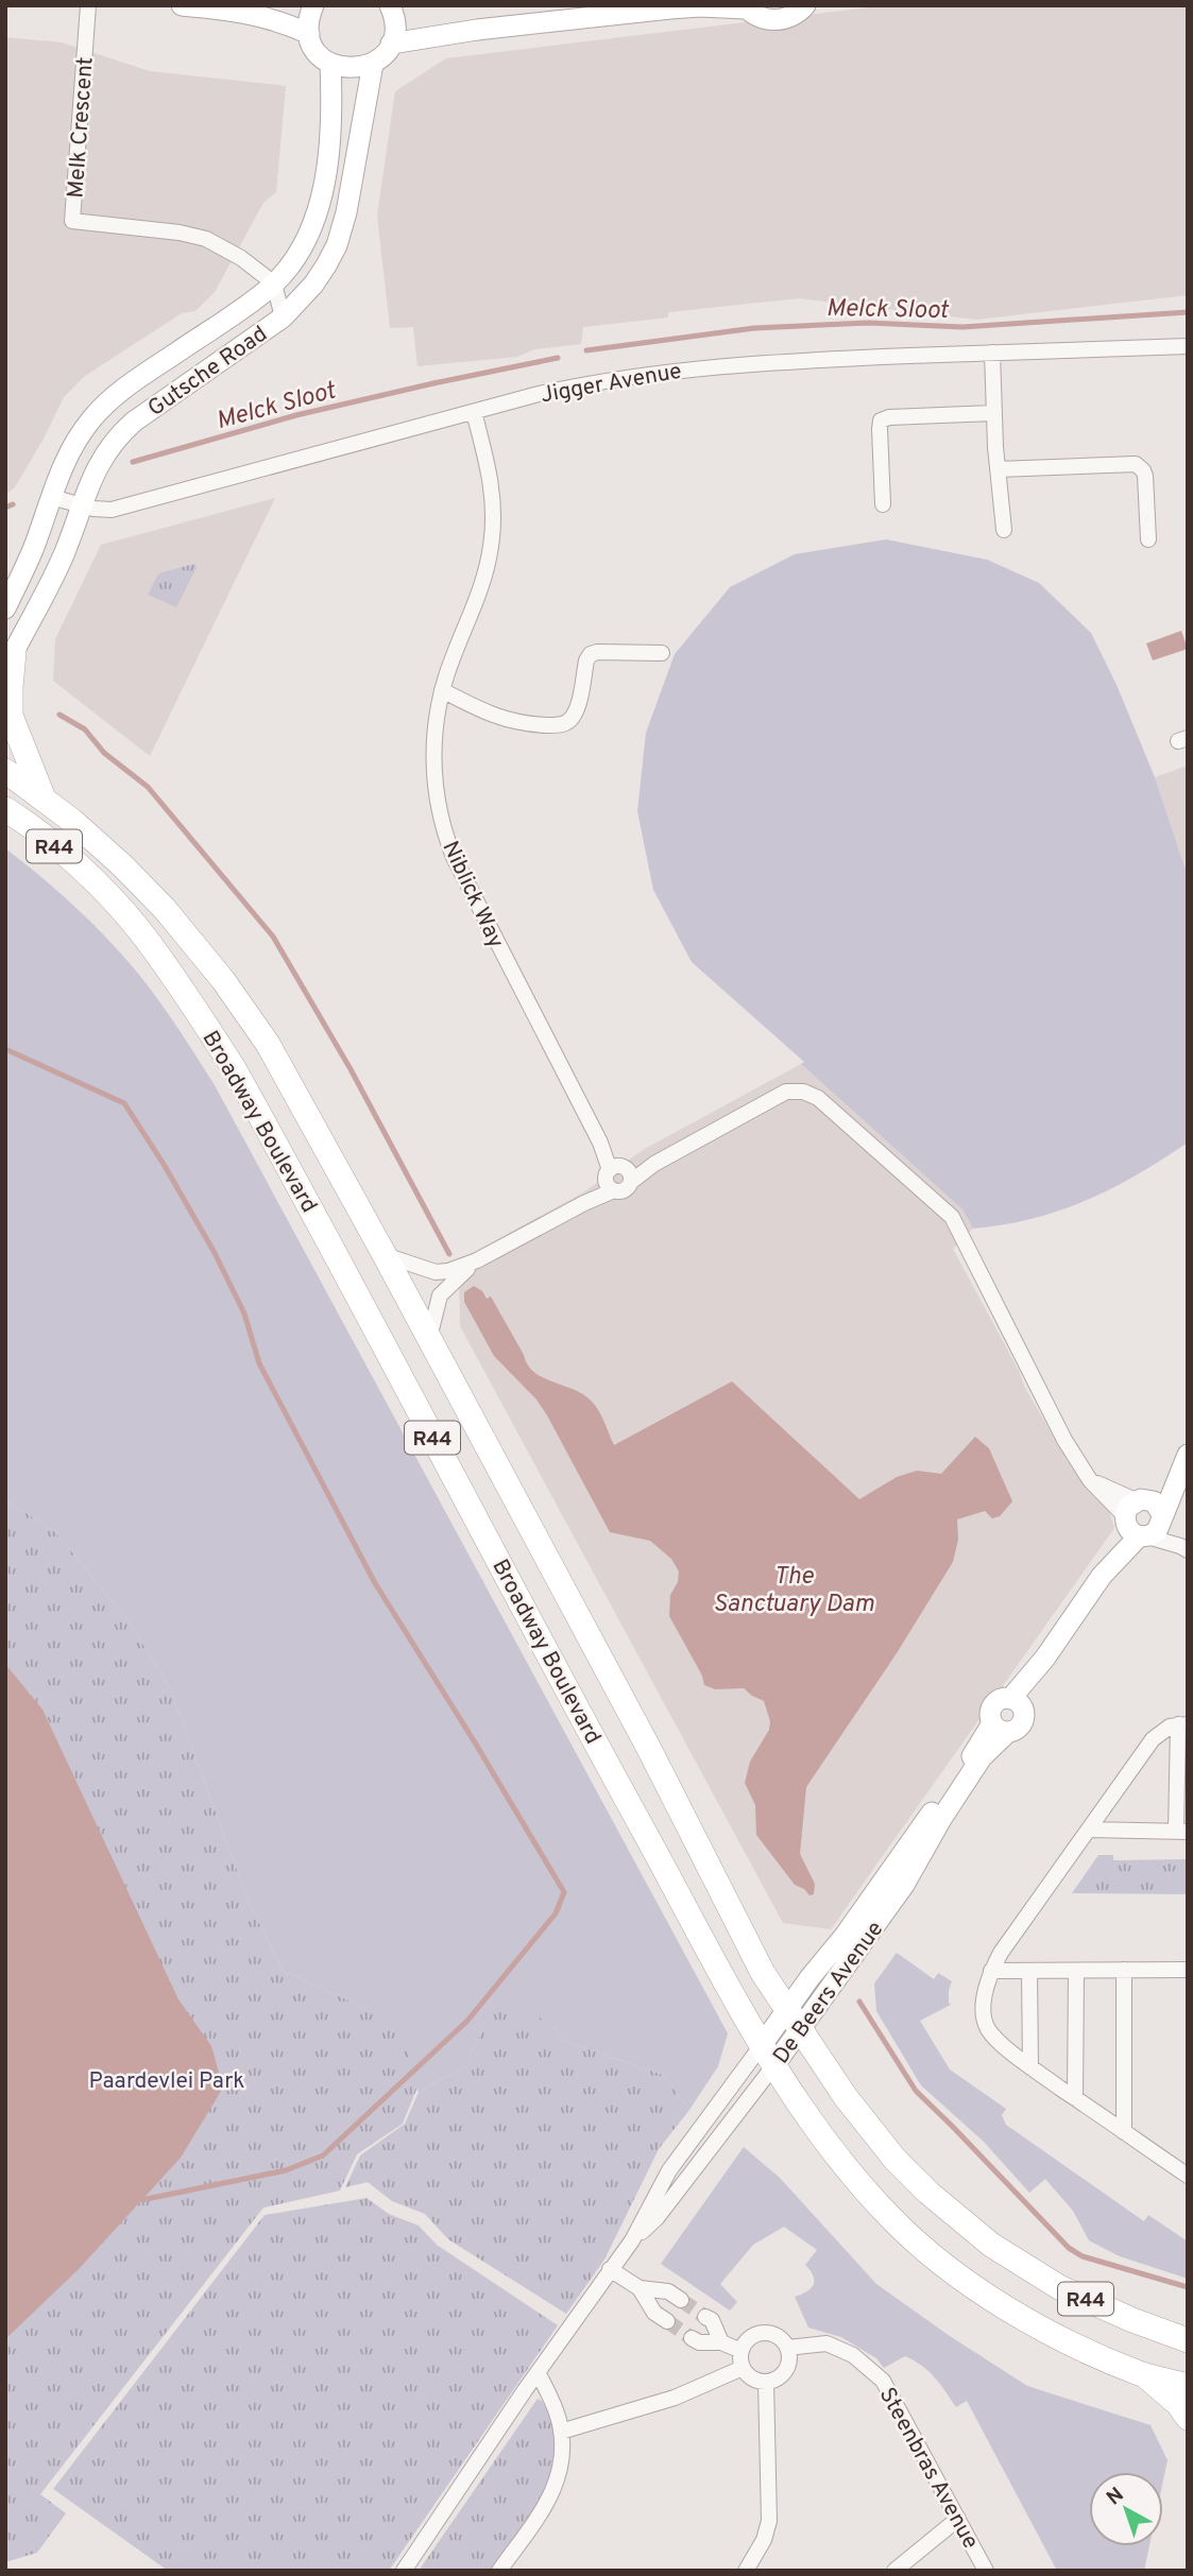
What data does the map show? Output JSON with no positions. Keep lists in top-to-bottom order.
{
  "streets": {
    "main road": ["R44", "Broadway Boulevard"],
    "street": [
      "Melk Crescent",
      "Gutsche Road",
      "Jigger Avenue",
      "Niblick Way",
      "De Beers Avenue",
      "Steenbras Avenue"
    ]
  },
  "crossings": [
    ["Melk Crescent", "Gutsche Road"],
    ["Gutsche Road", "Jigger Avenue"],
    ["Jigger Avenue", "Niblick Way"],
    ["Broadway Boulevard", "De Beers Avenue"]
  ],
  "water": ["Melck Sloot", "The Sanctuary Dam"],
  "parks": ["Paardevlei Park"],
  "north": "top left"
}
